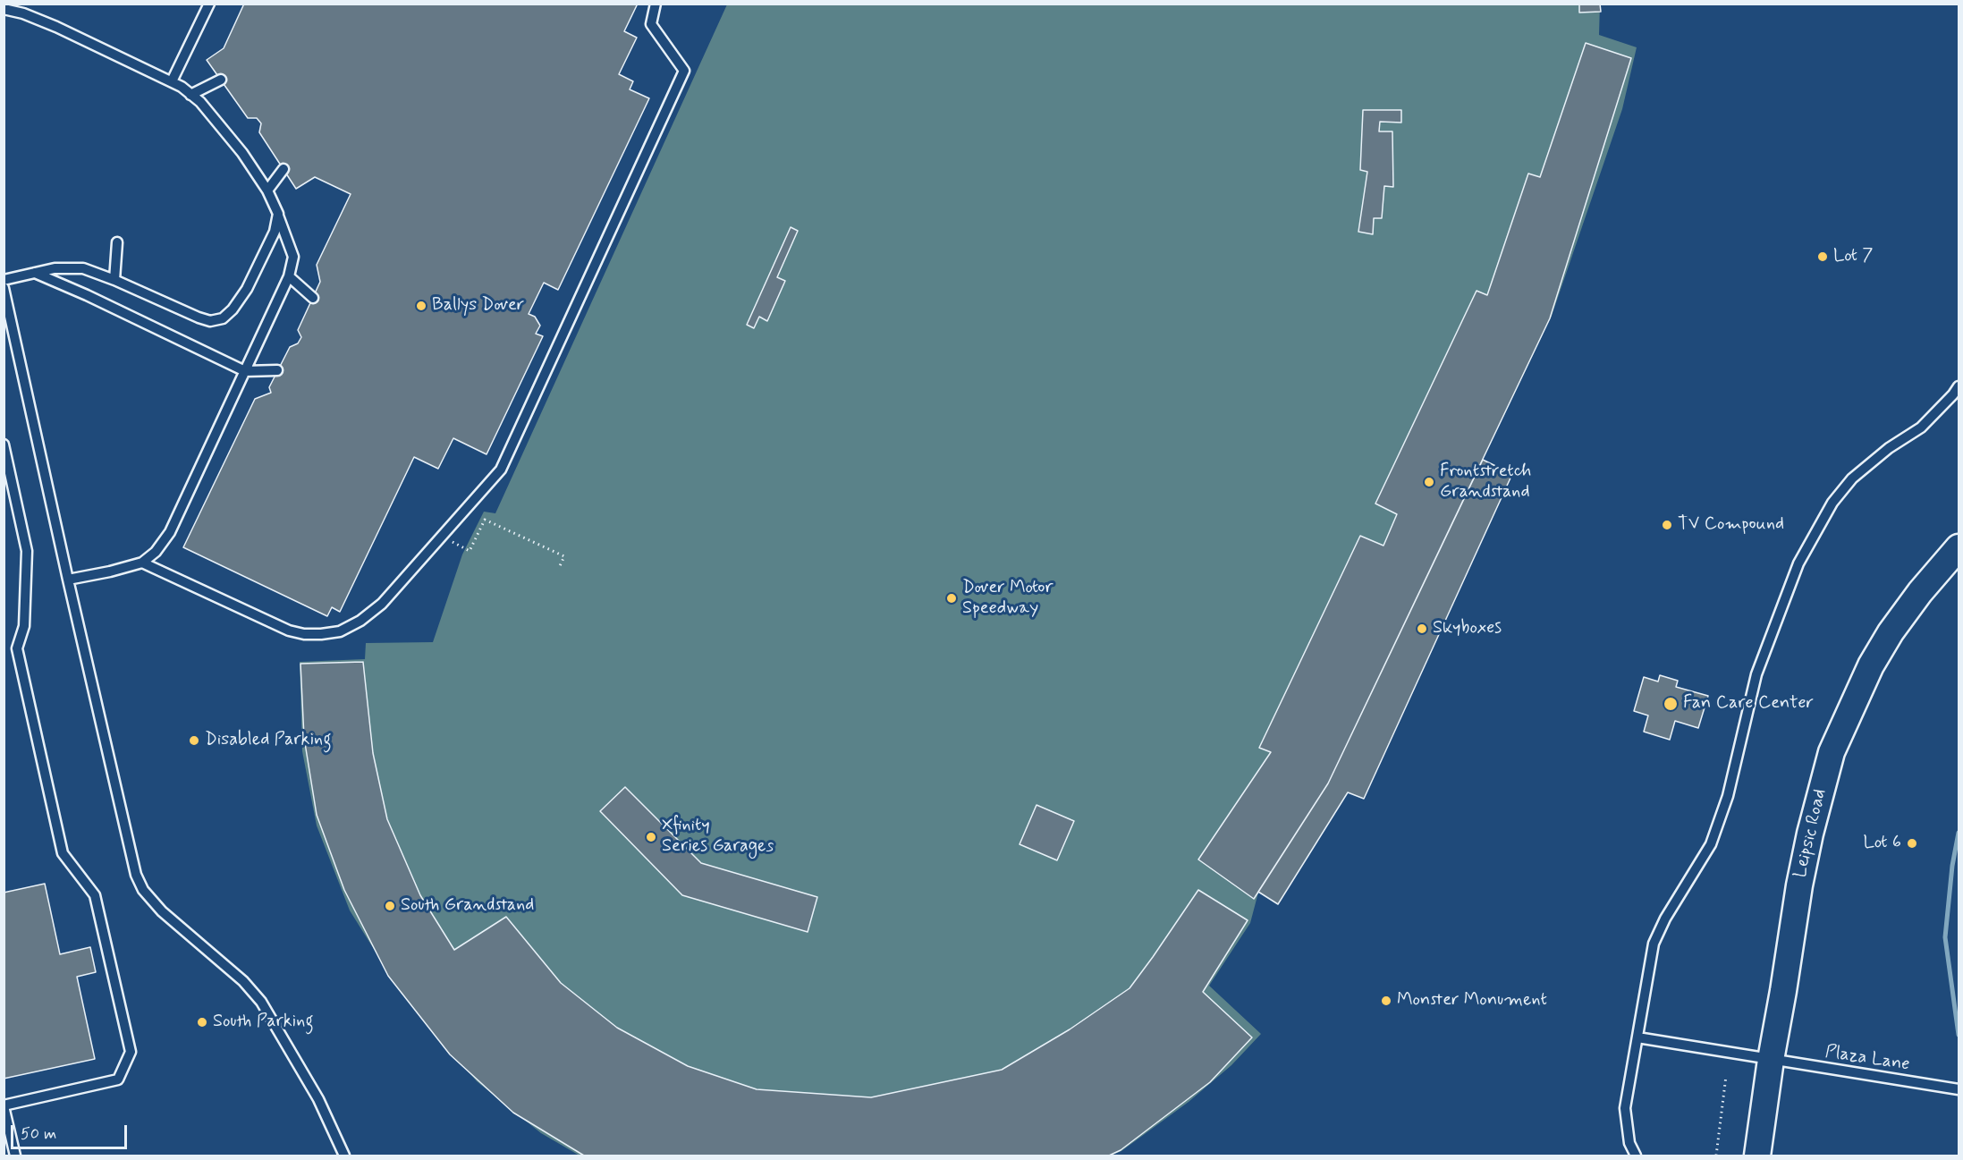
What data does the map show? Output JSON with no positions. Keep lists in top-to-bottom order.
{
  "streets": {
    "street": ["Leipsic Road"],
    "lane": ["Plaza Lane"]
  },
  "crossings": [
    ["Leipsic Road", "Plaza Lane"]
  ],
  "places": [
    "Lot 7",
    "Ballys Dover",
    "Frontstretch Grandstand",
    "TV Compound",
    "Dover Motor Speedway",
    "Skyboxes",
    "Fan Care Center",
    "Disabled Parking",
    "Xfinity Series Garages",
    "Lot 6",
    "South Grandstand",
    "Monster Monument",
    "South Parking"
  ],
  "scale_bar": "50 m"
}
